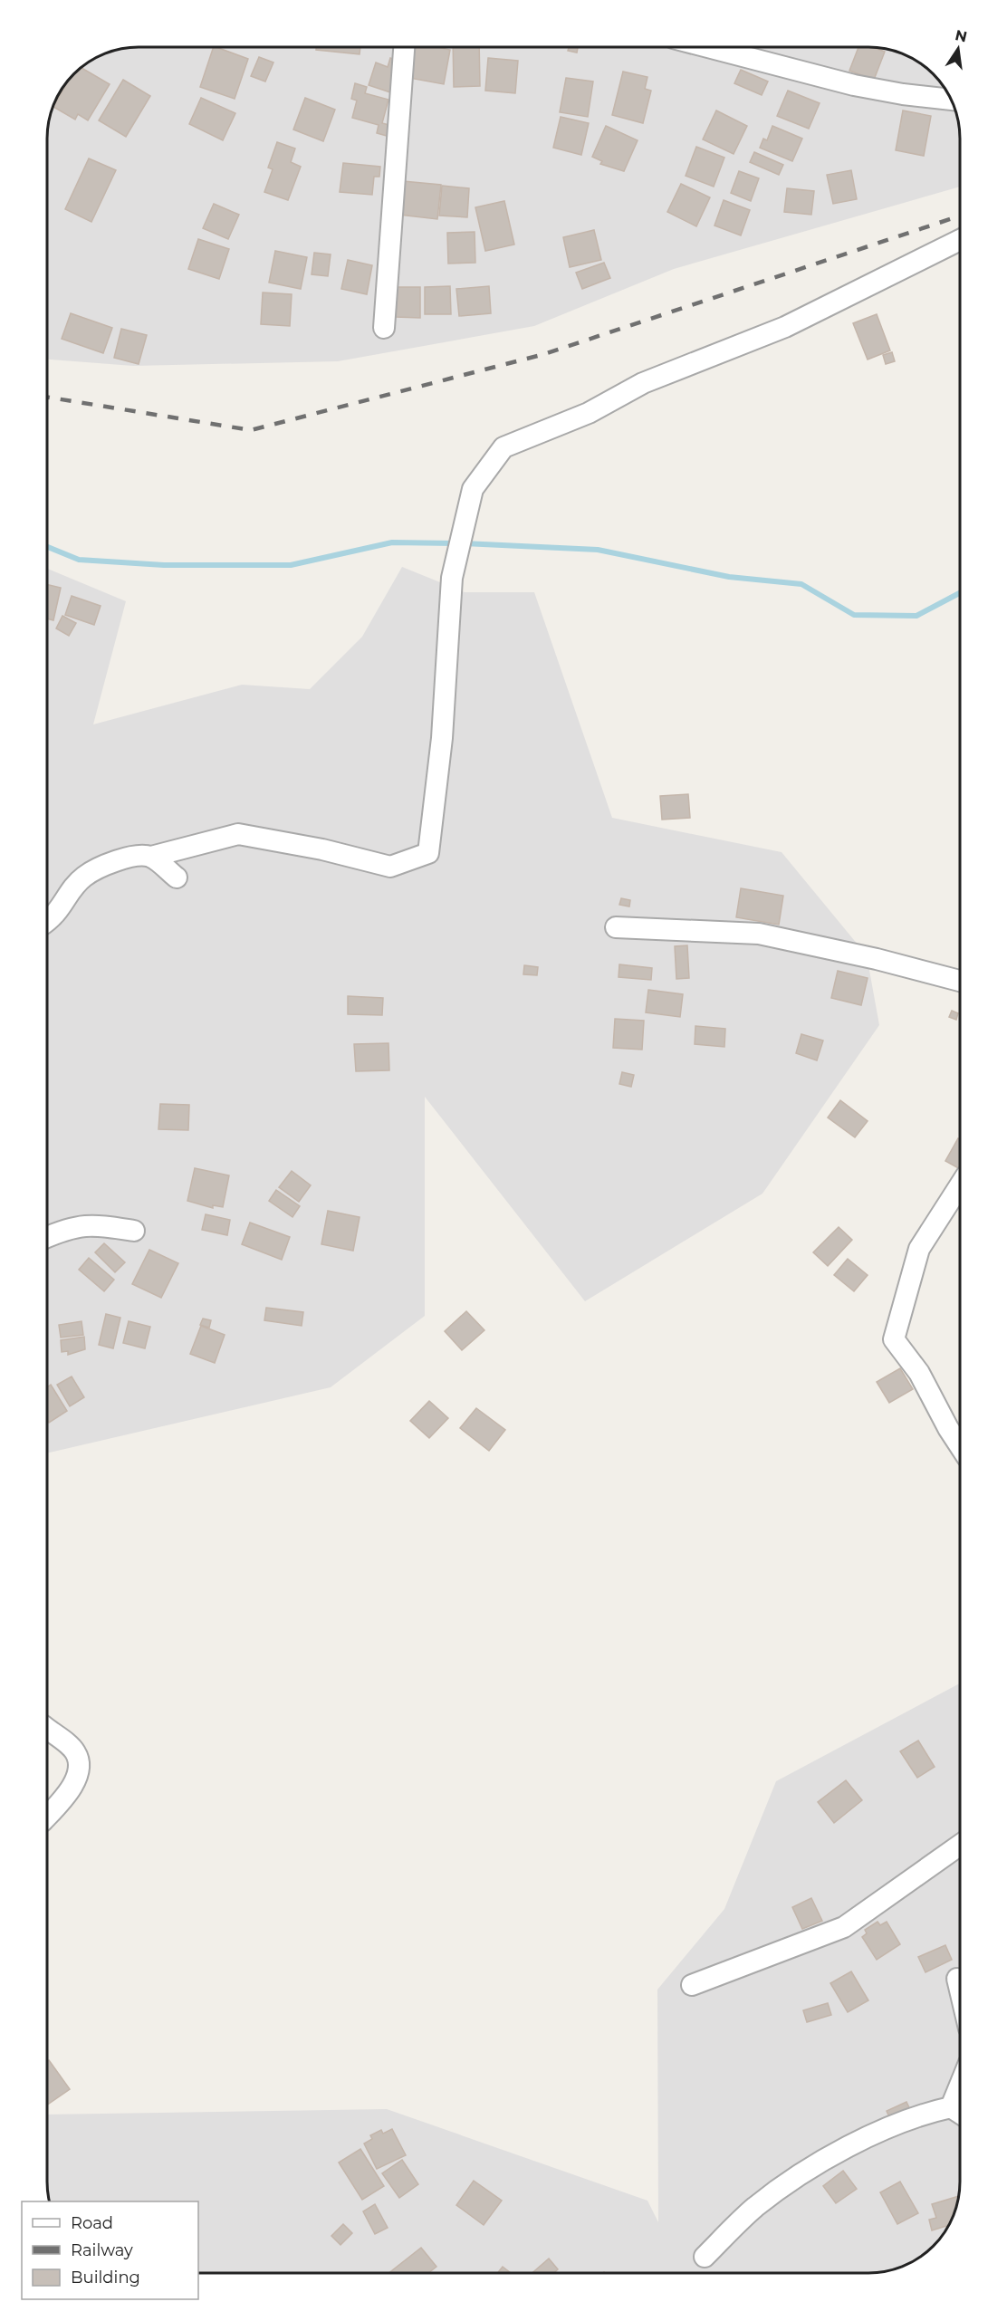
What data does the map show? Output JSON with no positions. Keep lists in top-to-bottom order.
{
  "legend": ["Road", "Railway", "Building"],
  "north": "top"
}
